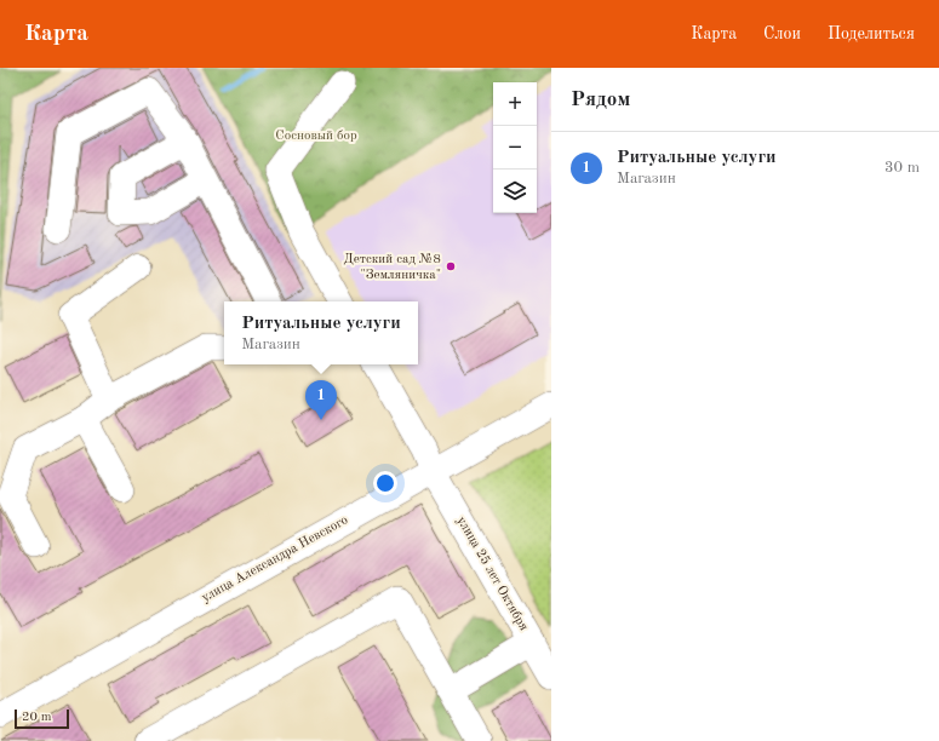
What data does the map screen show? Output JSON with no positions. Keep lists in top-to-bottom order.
{
  "streets": {
    "street": ["улица Александра Невского", "улица 25 лет Октября"]
  },
  "crossings": [
    ["улица Александра Невского", "улица 25 лет Октября"]
  ],
  "parks": ["Сосновый бор"],
  "places": ["Детский сад №8 \"Земляничка\""],
  "scale_bar": "20 m",
  "page": {
    "header": "Карта",
    "nav": ["Карта", "Слои", "Поделиться"],
    "heading": "Рядом",
    "map_buttons": ["+", "−"],
    "list": [
      {
        "mark": "1",
        "name": "Ритуальные услуги",
        "note": "Магазин",
        "value": "30 m"
      }
    ],
    "popup": ["Ритуальные услуги", "Магазин"],
    "pins": "1",
    "scale": "20 m"
  }
}
